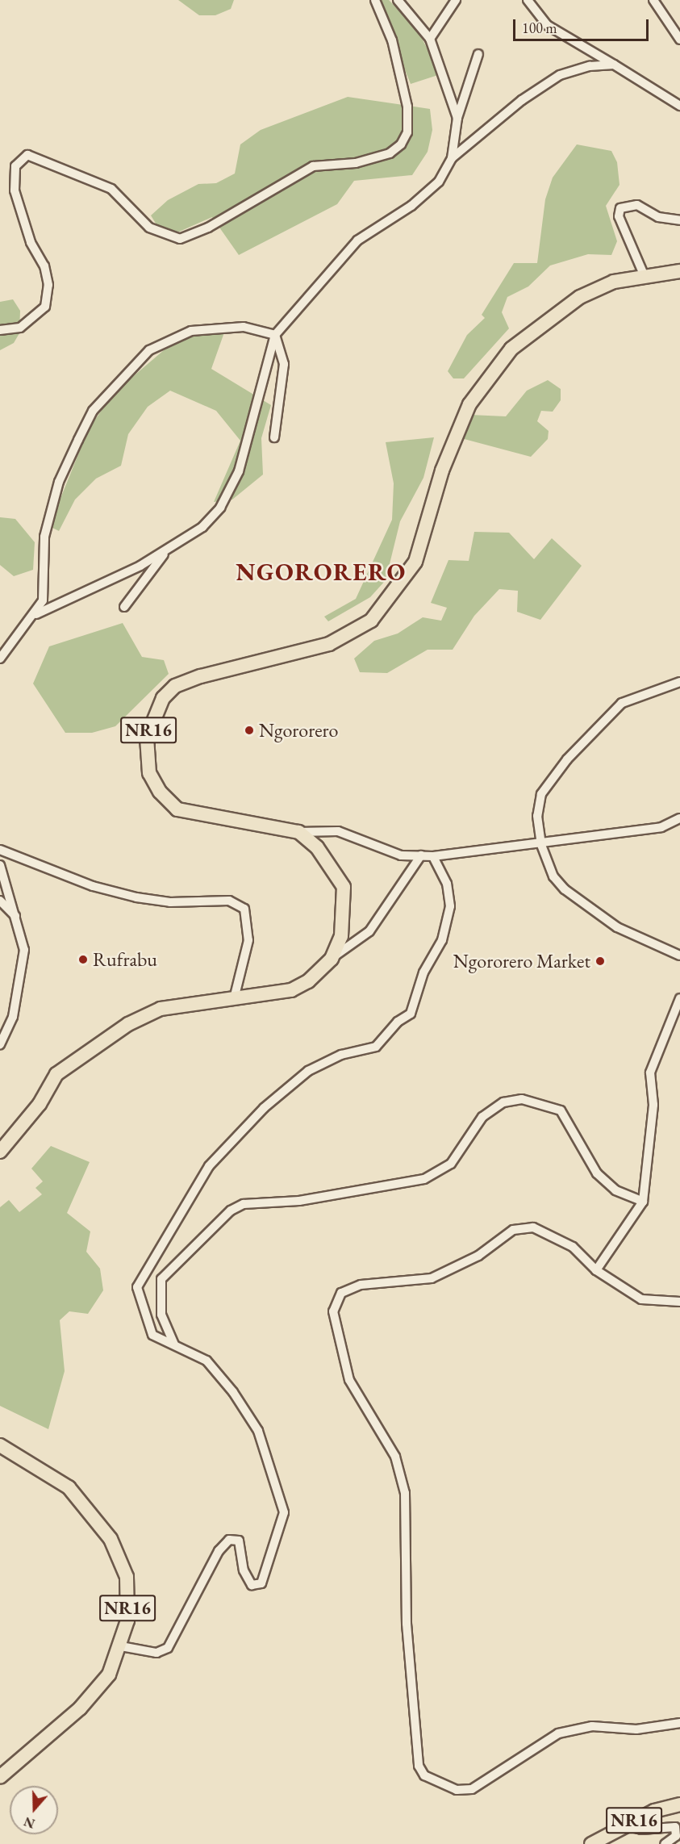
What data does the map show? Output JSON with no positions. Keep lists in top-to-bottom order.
{
  "streets": {
    "main road": ["NR16"]
  },
  "districts": ["NGORORERO"],
  "places": ["Ngororero", "Rufrabu", "Ngororero Market"],
  "scale_bar": "100 m",
  "north": "bottom"
}
